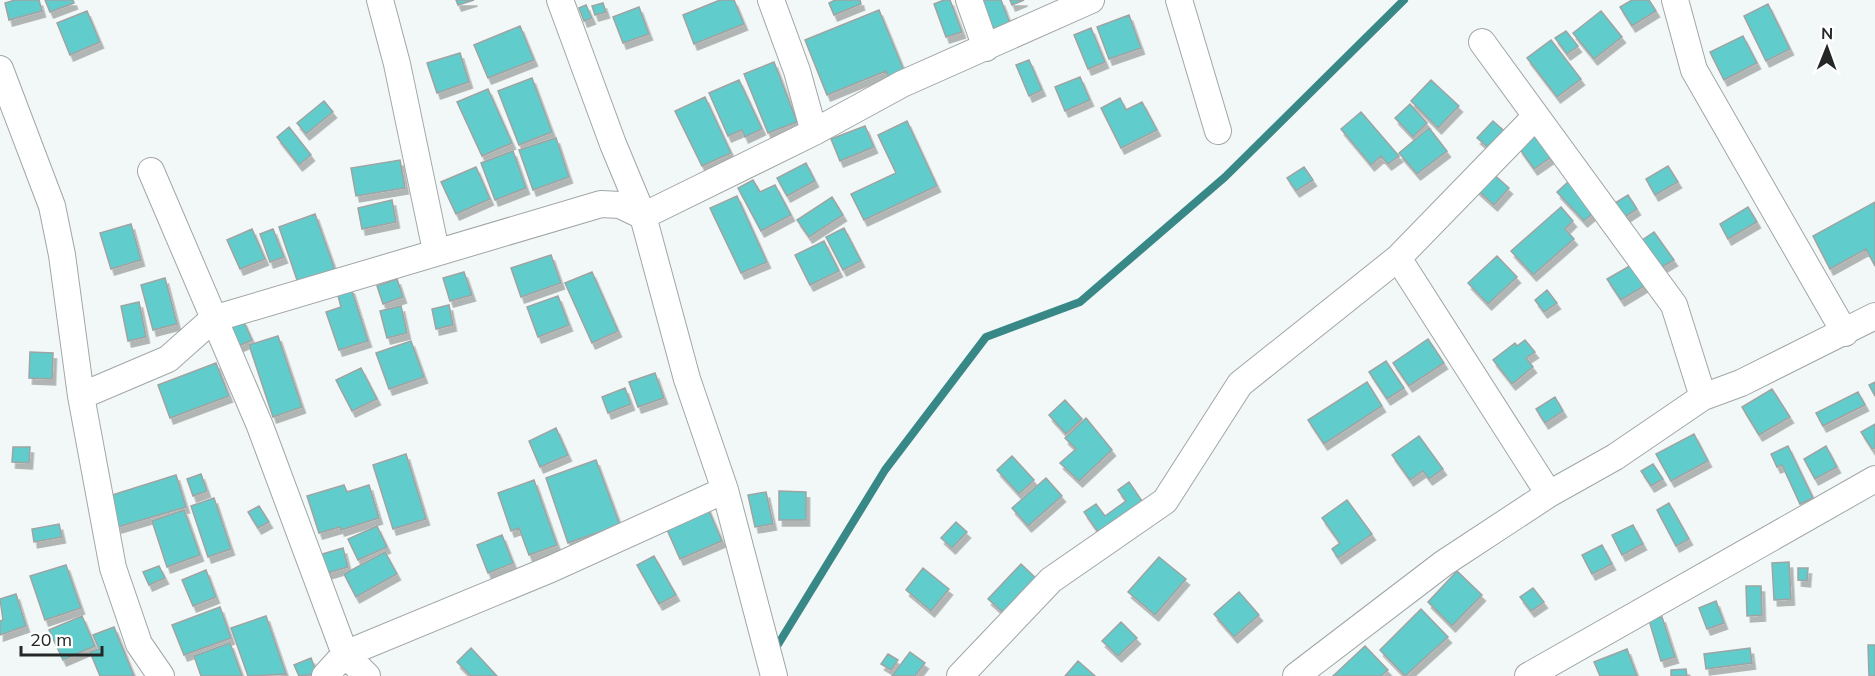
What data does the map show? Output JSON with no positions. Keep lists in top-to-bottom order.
{
  "scale_bar": "20 m",
  "north": "top"
}
